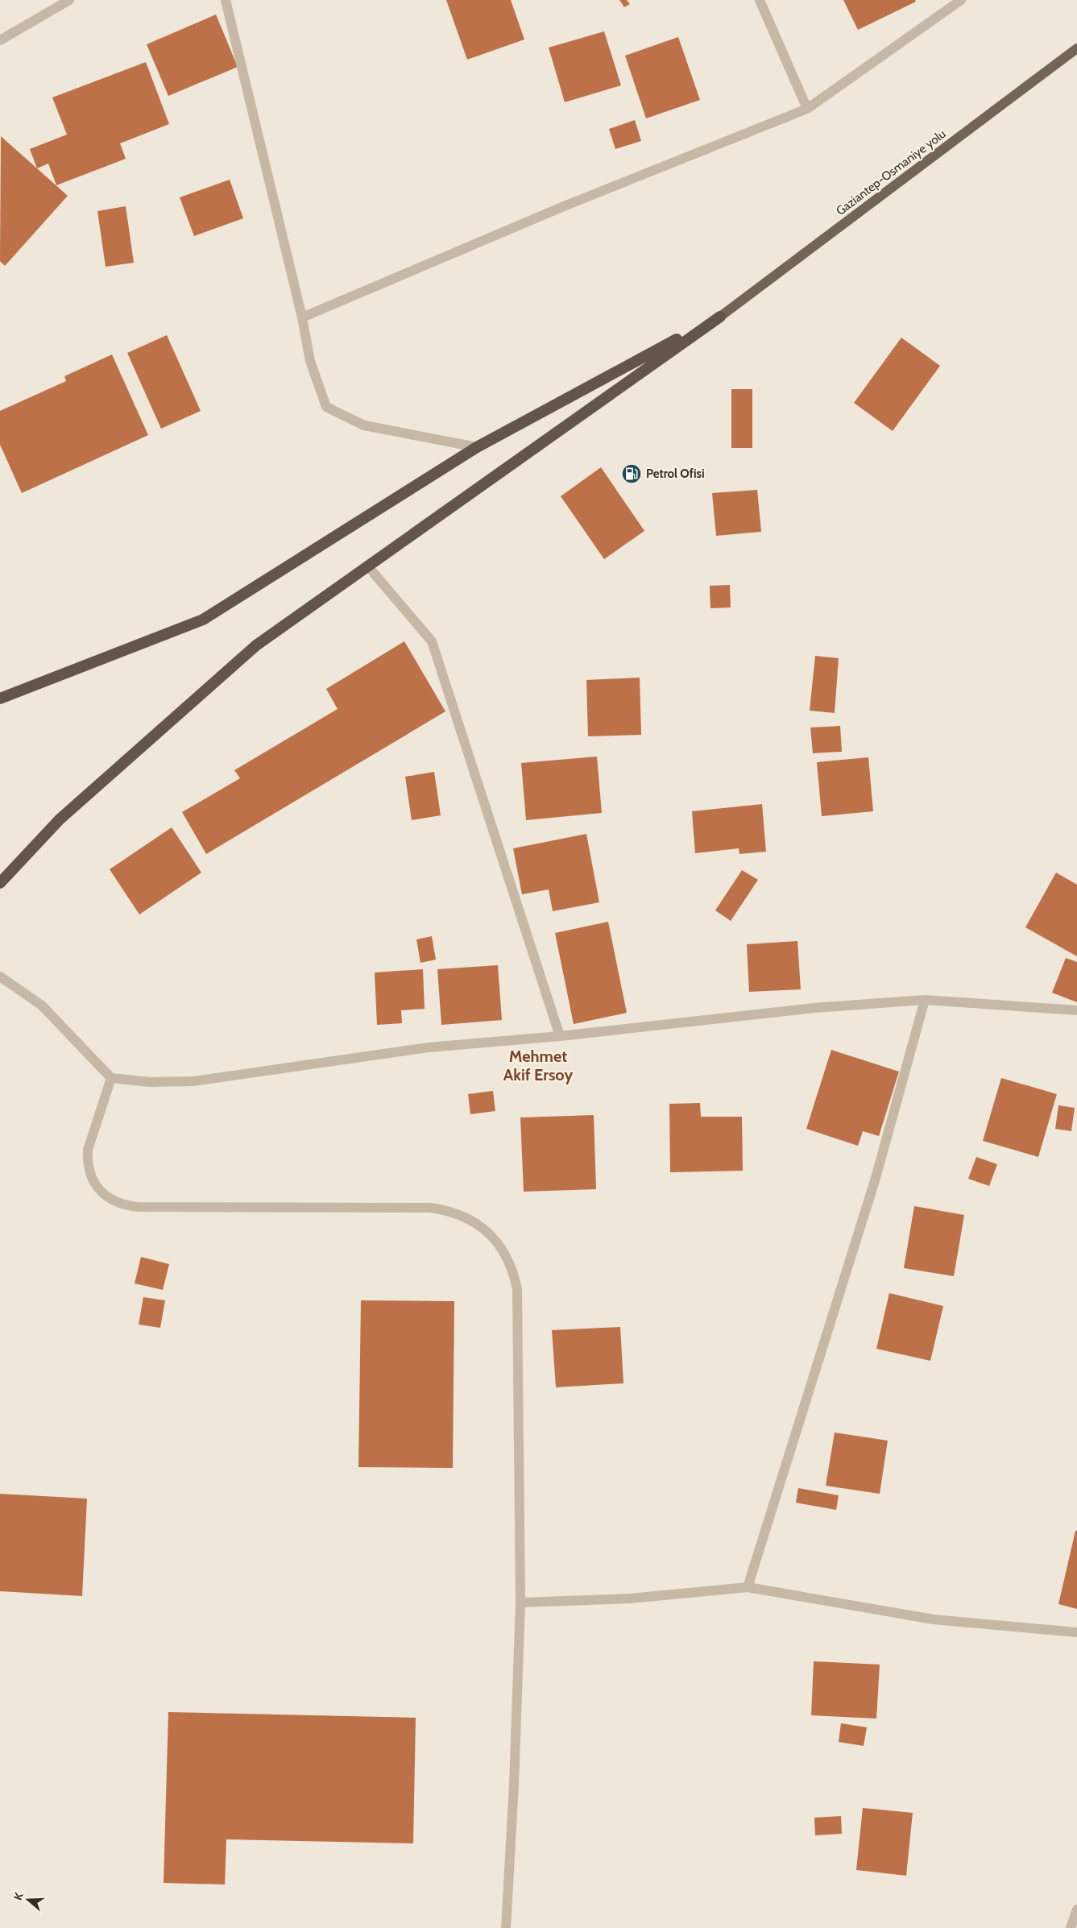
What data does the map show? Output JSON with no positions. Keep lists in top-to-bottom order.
{
  "streets": {
    "main road": ["Gaziantep-Osmaniye yolu"]
  },
  "districts": ["Mehmet Akif Ersoy"],
  "places": {
    "fuel station": ["Petrol Ofisi"]
  },
  "north": "left"
}
